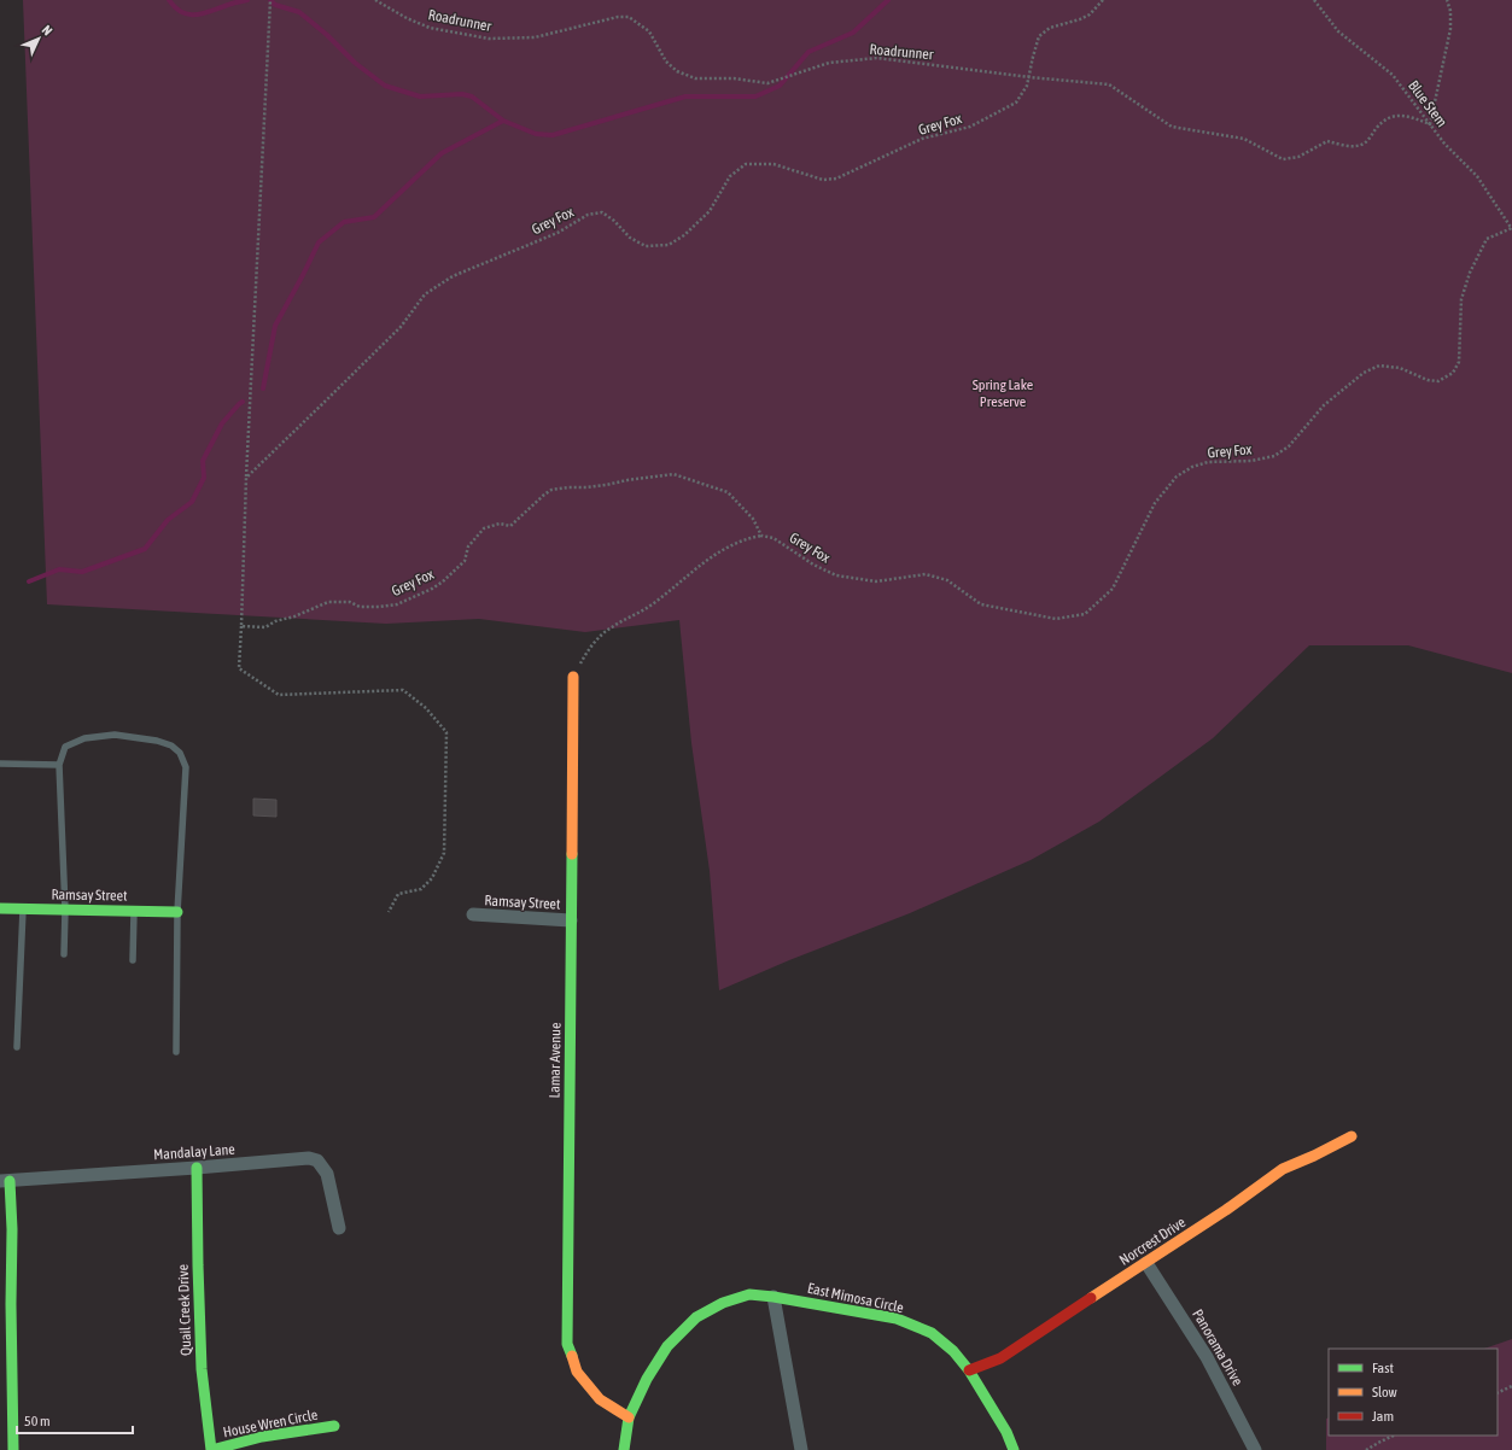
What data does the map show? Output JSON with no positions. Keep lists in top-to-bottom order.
{
  "streets": {
    "street": [
      "Ramsay Street",
      "Lamar Avenue",
      "Mandalay Lane",
      "Norcrest Drive",
      "East Mimosa Circle",
      "Quail Creek Drive",
      "Panorama Drive",
      "House Wren Circle"
    ],
    "path": ["Roadrunner", "Blue Stem", "Grey Fox"]
  },
  "crossings": [
    ["Roadrunner", "Blue Stem"],
    ["Roadrunner", "Grey Fox"],
    ["Blue Stem", "Grey Fox"],
    ["Ramsay Street", "Lamar Avenue"],
    ["Lamar Avenue", "East Mimosa Circle"],
    ["Mandalay Lane", "Quail Creek Drive"],
    ["Norcrest Drive", "East Mimosa Circle"],
    ["Norcrest Drive", "Panorama Drive"],
    ["Quail Creek Drive", "House Wren Circle"]
  ],
  "parks": ["Spring Lake Preserve"],
  "legend": ["Fast", "Slow", "Jam"],
  "scale_bar": "50 m",
  "north": "top right"
}
